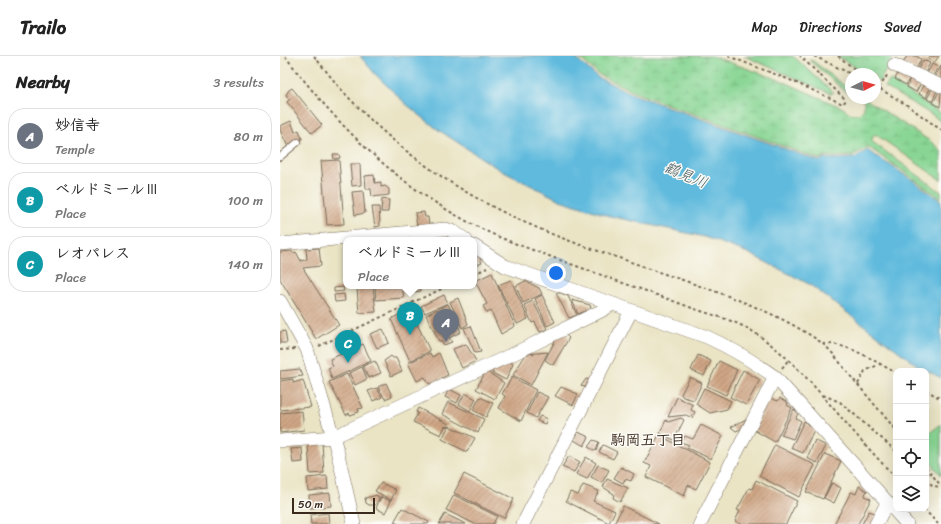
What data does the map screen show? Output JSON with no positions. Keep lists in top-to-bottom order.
{
  "districts": ["駒岡五丁目"],
  "water": ["鶴見川"],
  "scale_bar": "50 m",
  "north": "right",
  "page": {
    "header": "Trailo",
    "nav": ["Map", "Directions", "Saved"],
    "heading": ["Nearby", "3 results"],
    "list": [
      {
        "mark": "A",
        "name": "妙信寺",
        "note": "Temple",
        "value": "80 m"
      },
      {
        "mark": "B",
        "name": "ベルドミールⅢ",
        "note": "Place",
        "value": "100 m"
      },
      {
        "mark": "C",
        "name": "レオパレス",
        "note": "Place",
        "value": "140 m"
      }
    ],
    "popup": ["ベルドミールⅢ", "Place"],
    "pins": ["B", "A", "C"],
    "map_buttons": ["+", "−"],
    "scale": "50 m"
  }
}
